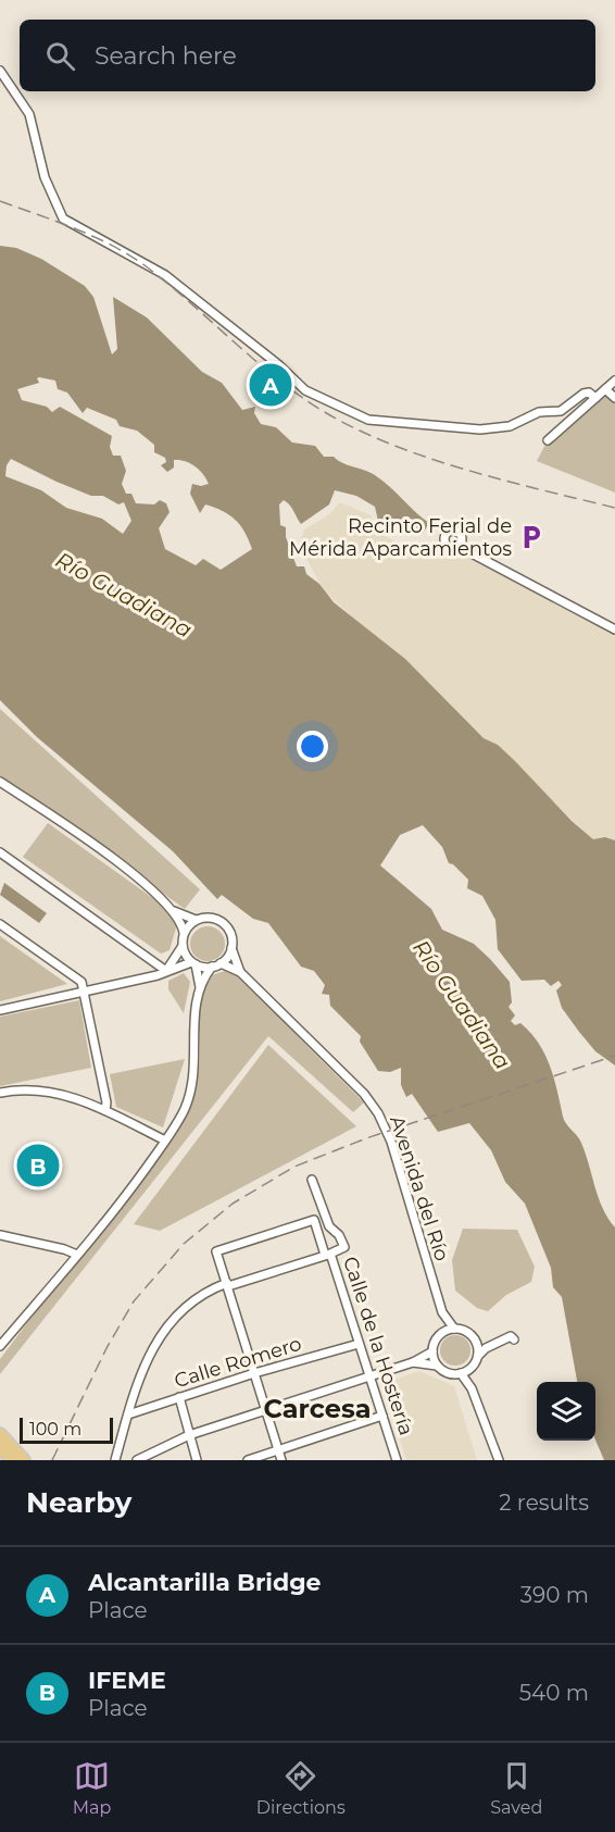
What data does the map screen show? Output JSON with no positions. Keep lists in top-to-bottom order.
{
  "streets": {
    "street": ["Avenida del Río", "Calle de la Hostería", "Calle Romero"]
  },
  "crossings": [
    ["Calle de la Hostería", "Calle Romero"]
  ],
  "districts": ["Carcesa"],
  "water": ["Río Guadiana"],
  "places": {
    "parking": ["Recinto Ferial de Mérida Aparcamientos"]
  },
  "scale_bar": "100 m",
  "page": {
    "search": "Search here",
    "pins": ["A", "B"],
    "scale": "100 m",
    "heading": ["Nearby", "2 results"],
    "list": [
      {
        "mark": "A",
        "name": "Alcantarilla Bridge",
        "note": "Place",
        "value": "390 m"
      },
      {
        "mark": "B",
        "name": "IFEME",
        "note": "Place",
        "value": "540 m"
      }
    ],
    "nav": ["Map", "Directions", "Saved"]
  }
}
